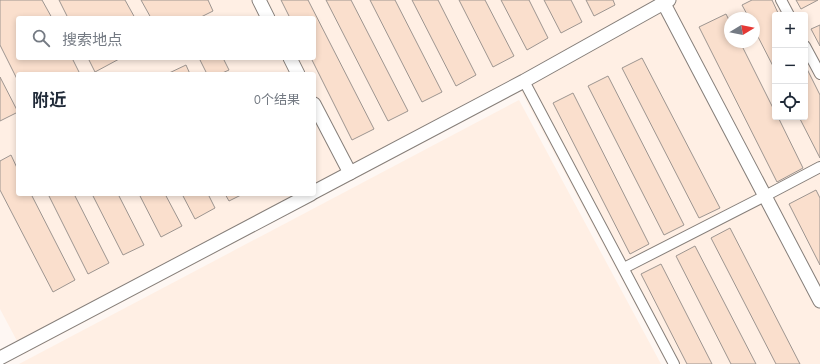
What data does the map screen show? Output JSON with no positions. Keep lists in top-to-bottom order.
{
  "north": "right",
  "page": {
    "map_buttons": ["+", "−"],
    "search": "搜索地点",
    "heading": ["附近", "0个结果"]
  }
}
